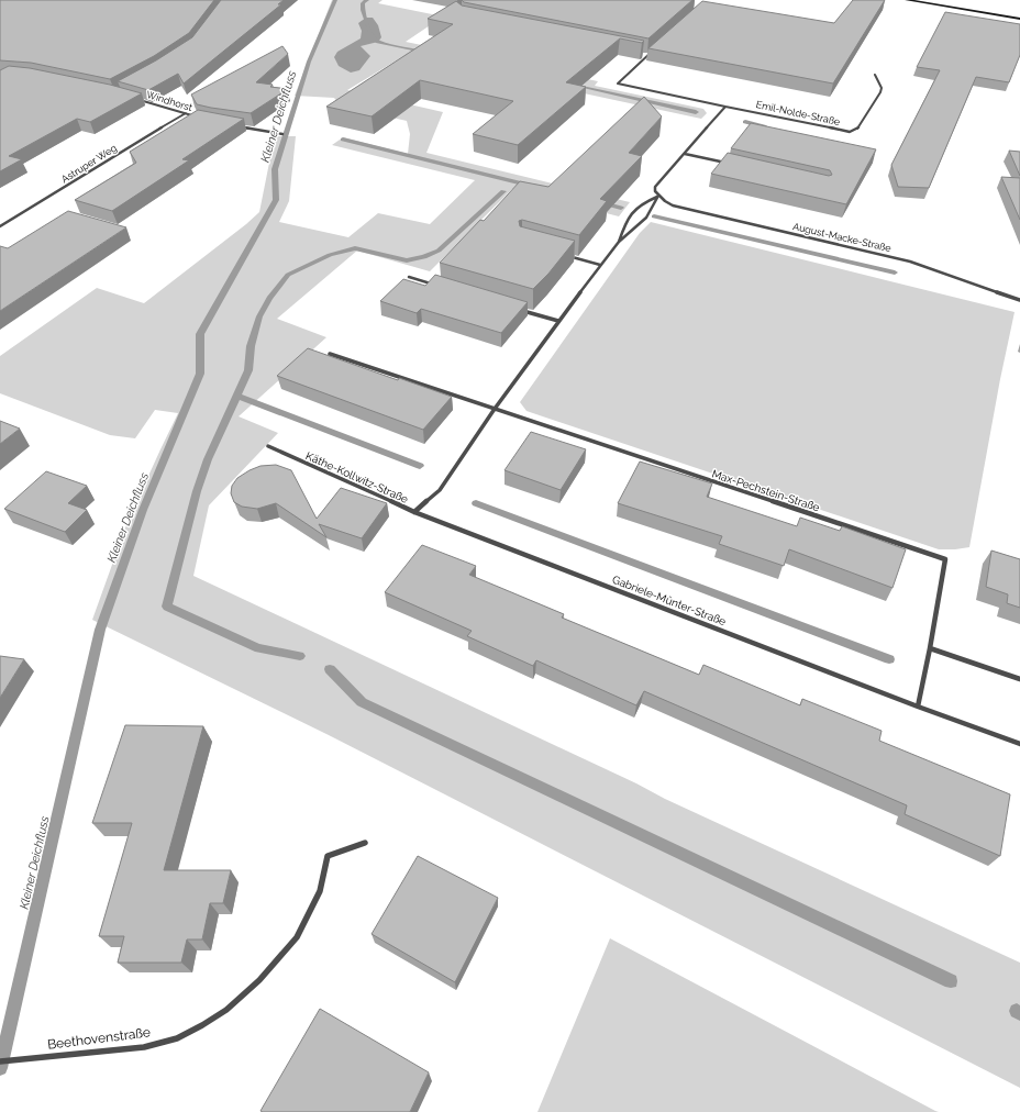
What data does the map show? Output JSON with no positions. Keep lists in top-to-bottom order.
{
  "streets": {
    "street": [
      "Windhorst",
      "Emil-Nolde-Straße",
      "Astruper Weg",
      "August-Macke-Straße",
      "Käthe-Kollwitz-Straße",
      "Max-Pechstein-Straße",
      "Gabriele-Münter-Straße",
      "Beethovenstraße"
    ]
  },
  "crossings": [
    ["Windhorst", "Astruper Weg"],
    ["August-Macke-Straße", "Käthe-Kollwitz-Straße"],
    ["Käthe-Kollwitz-Straße", "Max-Pechstein-Straße"],
    ["Käthe-Kollwitz-Straße", "Gabriele-Münter-Straße"]
  ],
  "water": ["Kleiner Deichfluss"]
}
